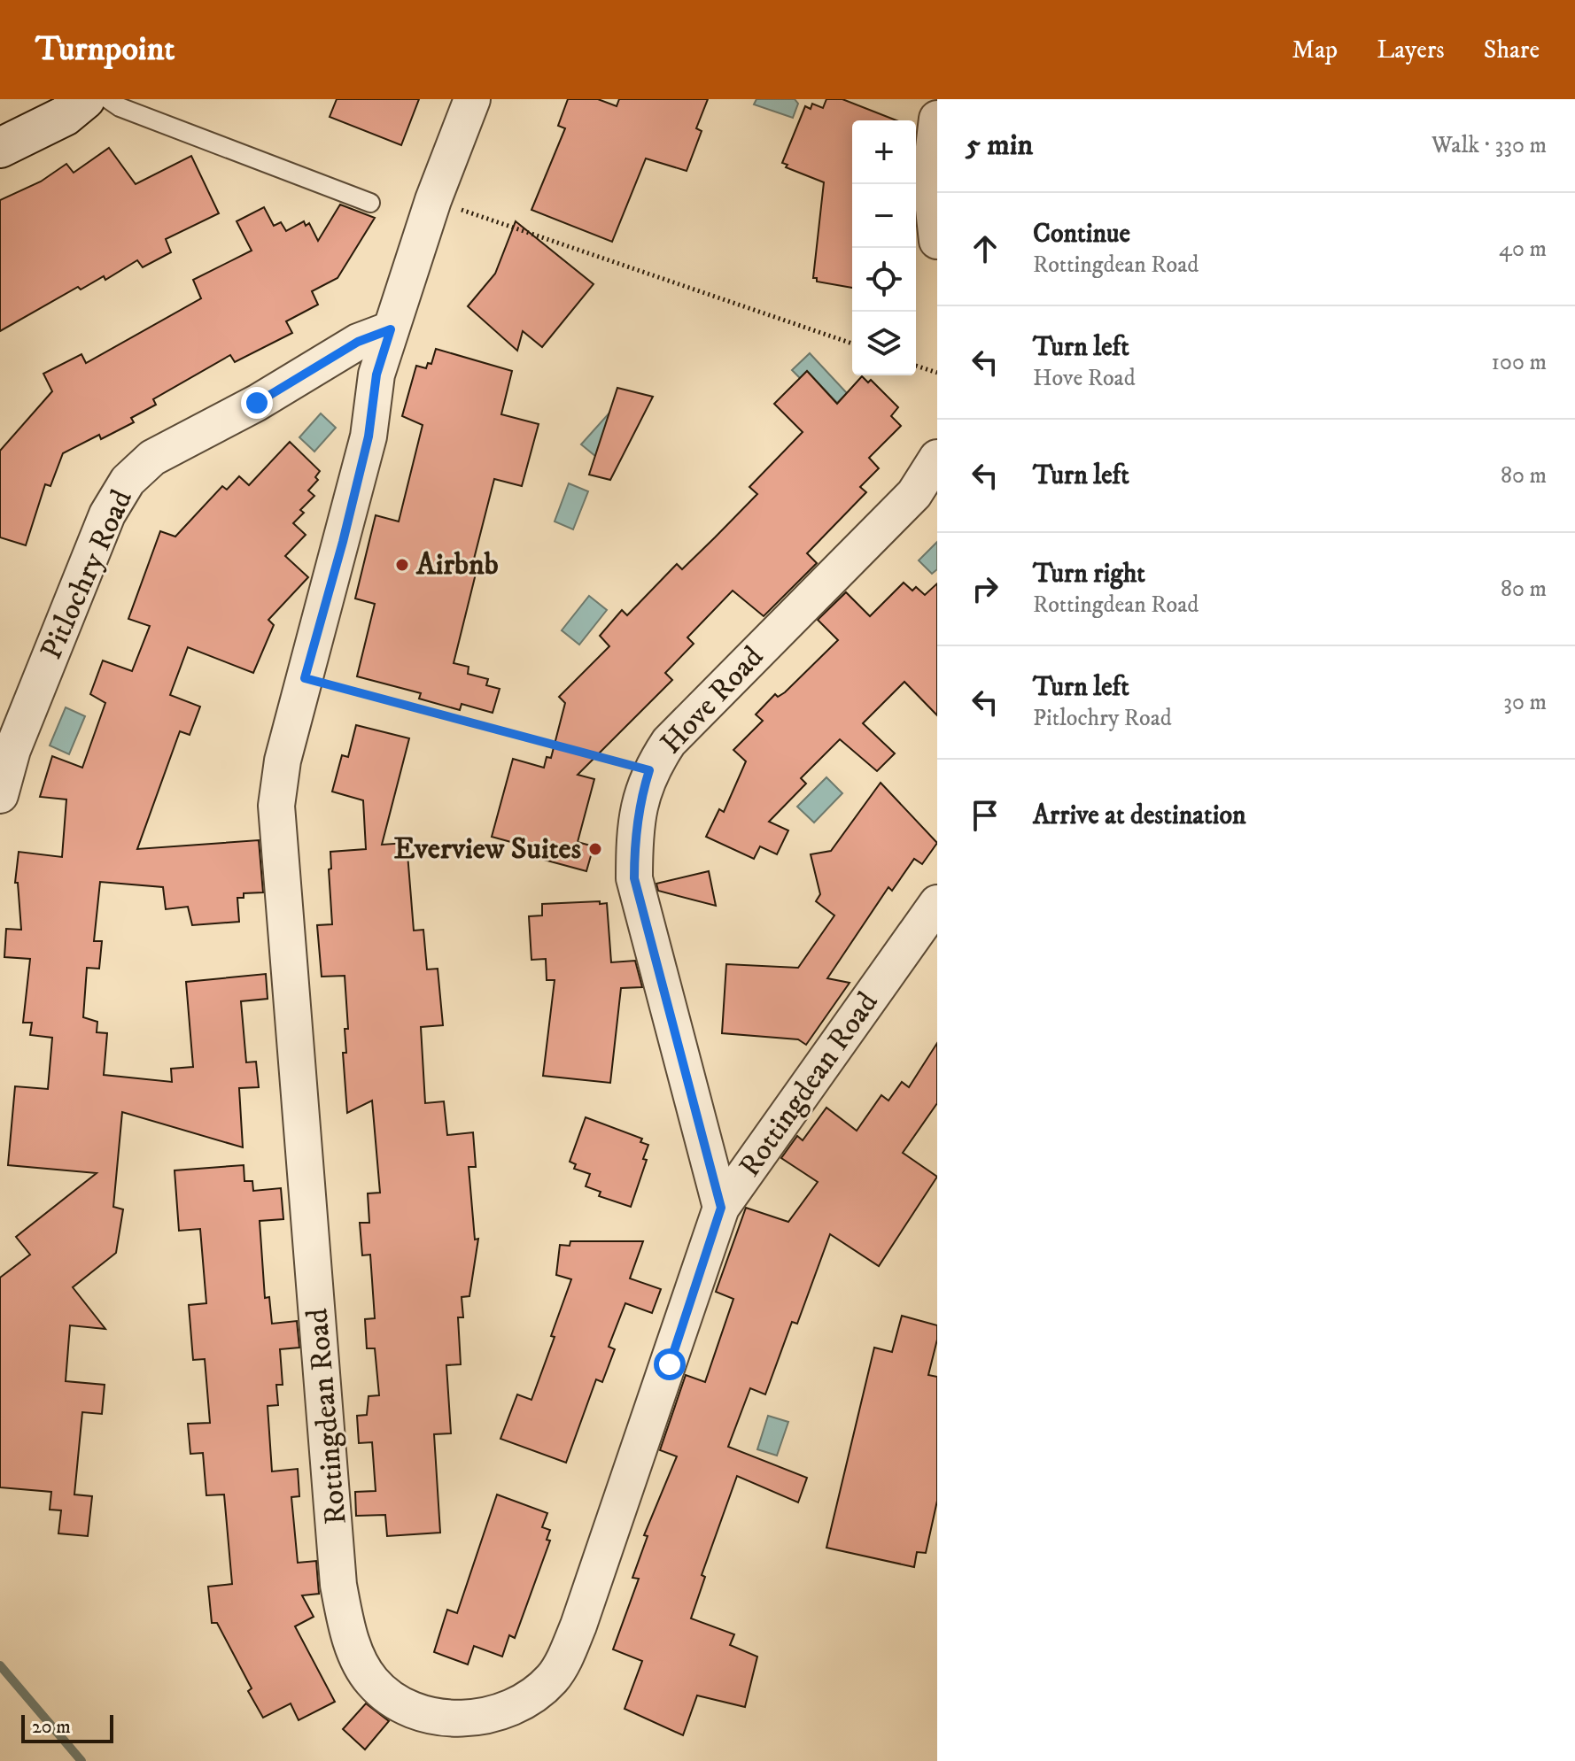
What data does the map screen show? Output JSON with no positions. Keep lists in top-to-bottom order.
{
  "streets": {
    "street": ["Pitlochry Road", "Hove Road", "Rottingdean Road"]
  },
  "crossings": [
    ["Pitlochry Road", "Rottingdean Road"],
    ["Hove Road", "Rottingdean Road"]
  ],
  "places": ["Airbnb", "Everview Suites"],
  "scale_bar": "20 m",
  "page": {
    "header": "Turnpoint",
    "nav": ["Map", "Layers", "Share"],
    "heading": ["5 min", "Walk · 330 m"],
    "map_buttons": ["+", "−"],
    "list": [
      ["Continue", "Rottingdean Road", "40 m"],
      ["Turn left", "Hove Road", "100 m"],
      ["Turn left", "80 m"],
      ["Turn right", "Rottingdean Road", "80 m"],
      ["Turn left", "Pitlochry Road", "30 m"],
      "Arrive at destination"
    ],
    "scale": "20 m"
  }
}
